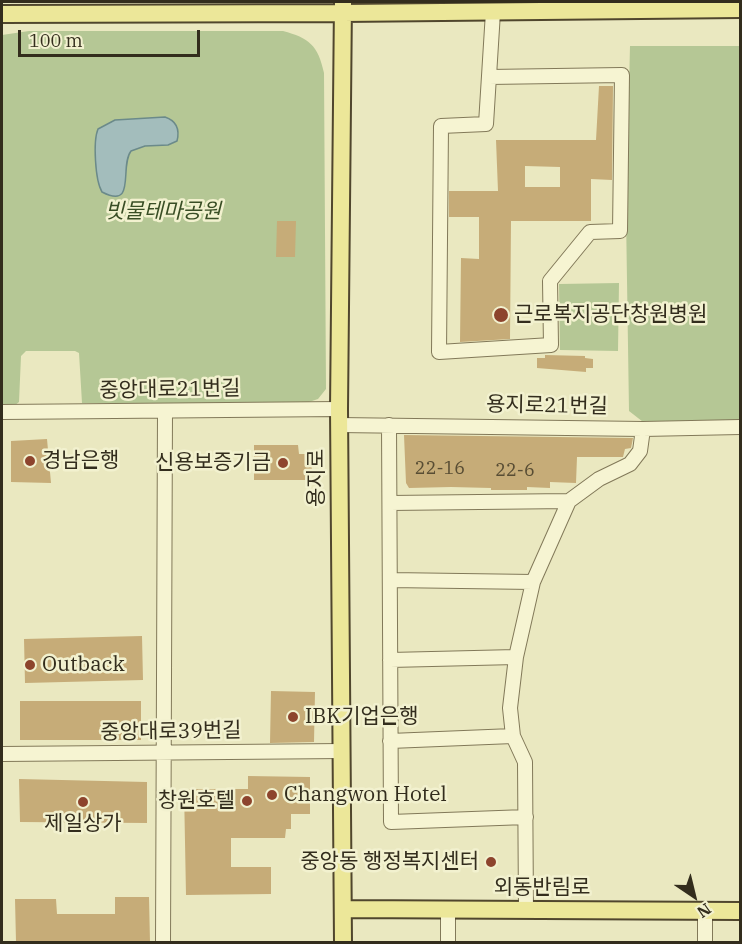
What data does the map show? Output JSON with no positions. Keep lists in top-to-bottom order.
{
  "streets": {
    "main road": ["용지로", "외동반림로"],
    "street": ["중앙대로21번길", "용지로21번길", "중앙대로39번길"]
  },
  "crossings": [
    ["중앙대로21번길", "용지로21번길"],
    ["중앙대로21번길", "용지로"],
    ["용지로21번길", "용지로"],
    ["용지로", "중앙대로39번길"],
    ["용지로", "외동반림로"]
  ],
  "parks": ["빗물테마공원"],
  "places": [
    "근로복지공단창원병원",
    "경남은행",
    "신용보증기금",
    "Outback",
    "IBK기업은행",
    "Changwon Hotel",
    "창원호텔",
    "제일상가",
    "중앙동 행정복지센터"
  ],
  "house_numbers": ["22-16", "22-6"],
  "scale_bar": "100 m",
  "north": "bottom right"
}
